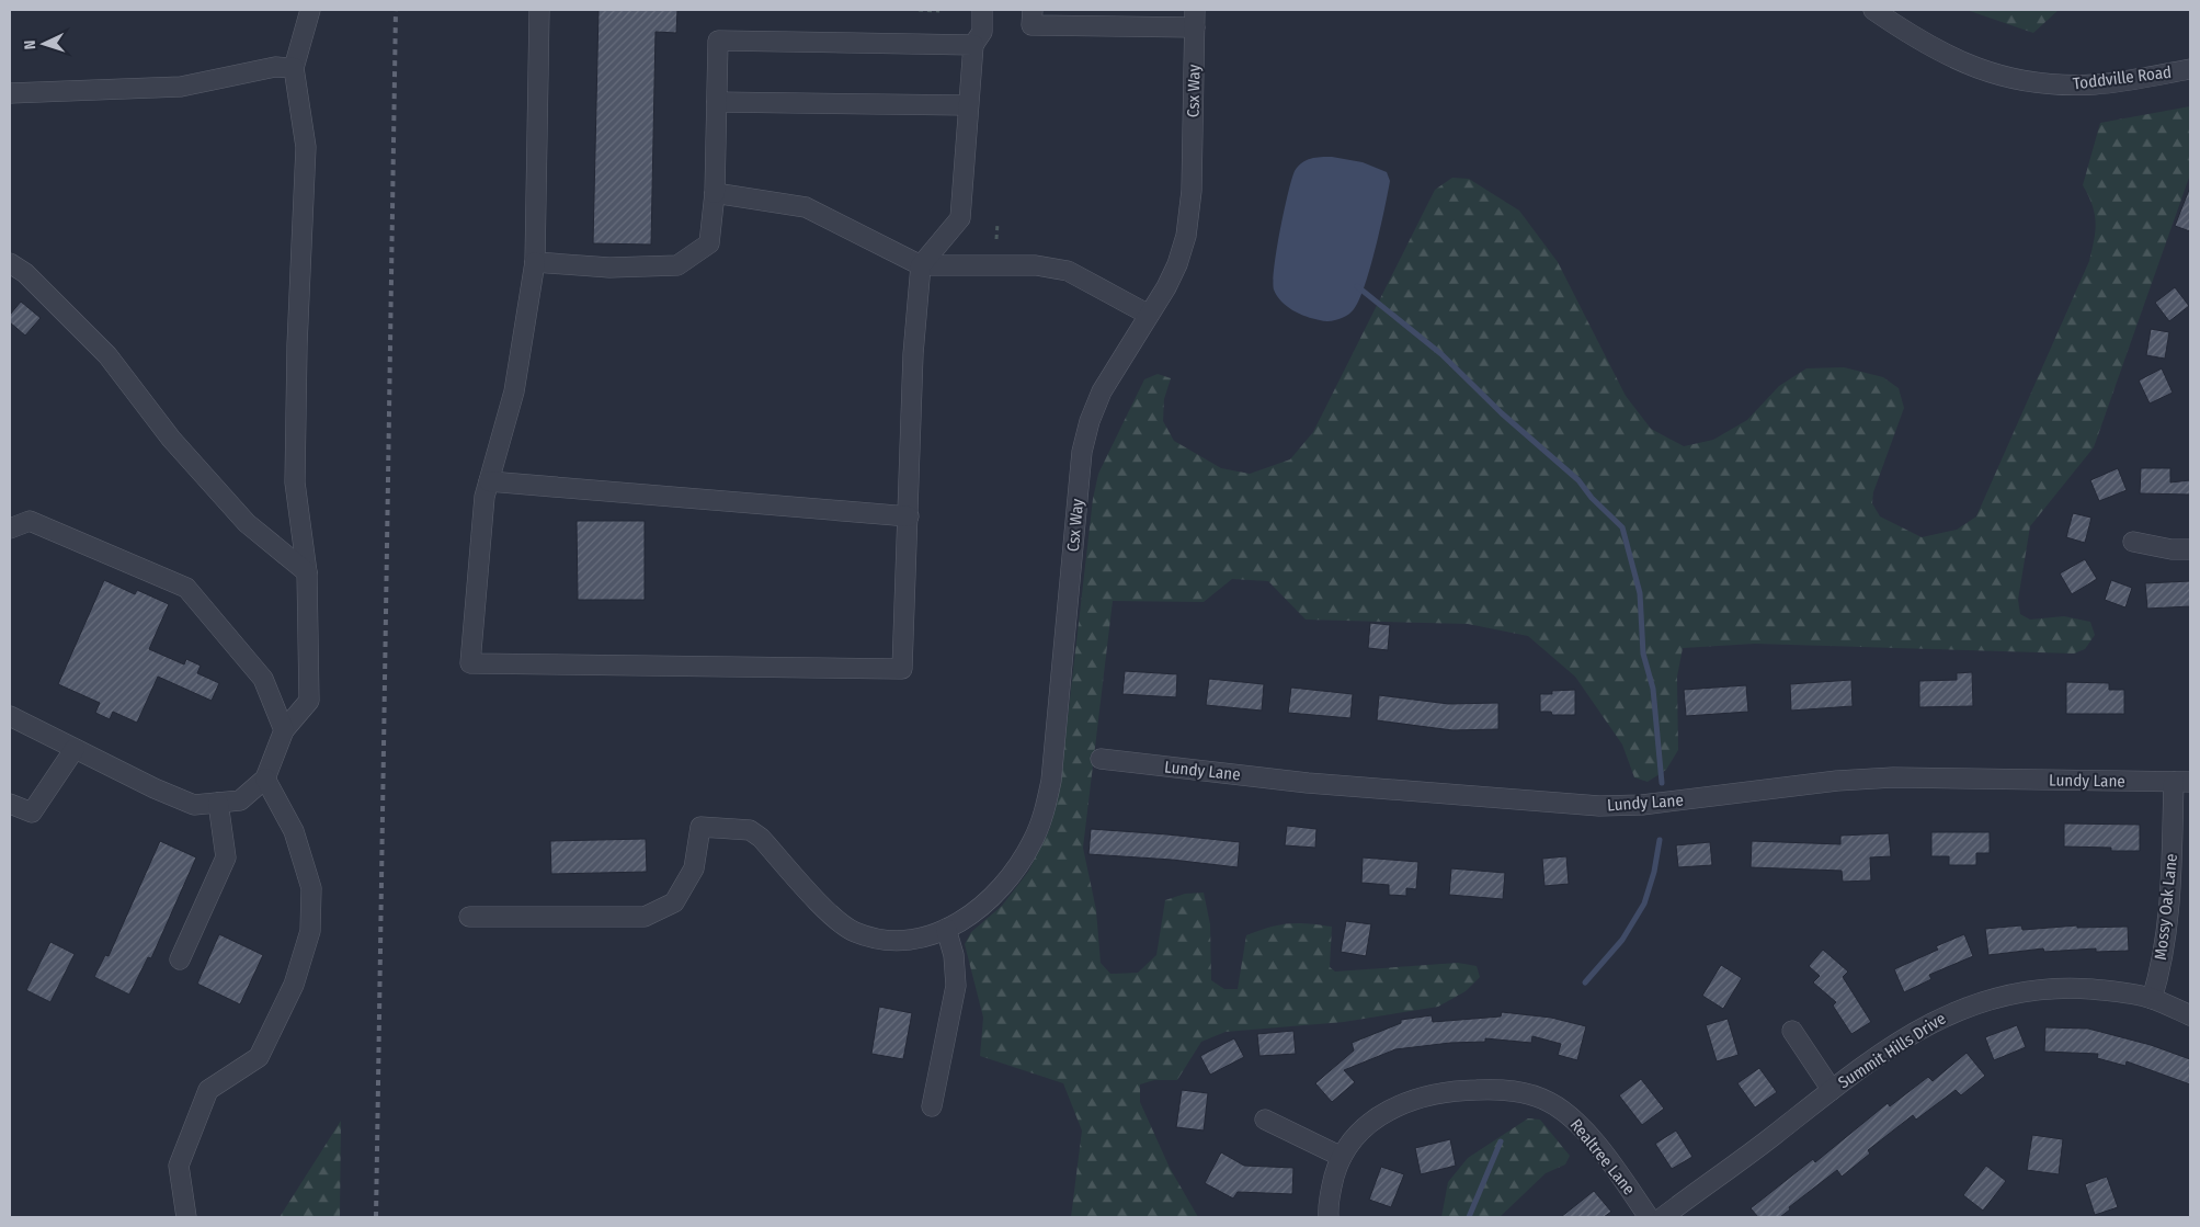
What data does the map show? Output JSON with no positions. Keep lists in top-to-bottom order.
{
  "streets": {
    "street": [
      "Toddville Road",
      "Csx Way",
      "Lundy Lane",
      "Mossy Oak Lane",
      "Summit Hills Drive",
      "Realtree Lane"
    ]
  },
  "crossings": [
    ["Lundy Lane", "Mossy Oak Lane"],
    ["Mossy Oak Lane", "Summit Hills Drive"]
  ],
  "north": "left"
}
